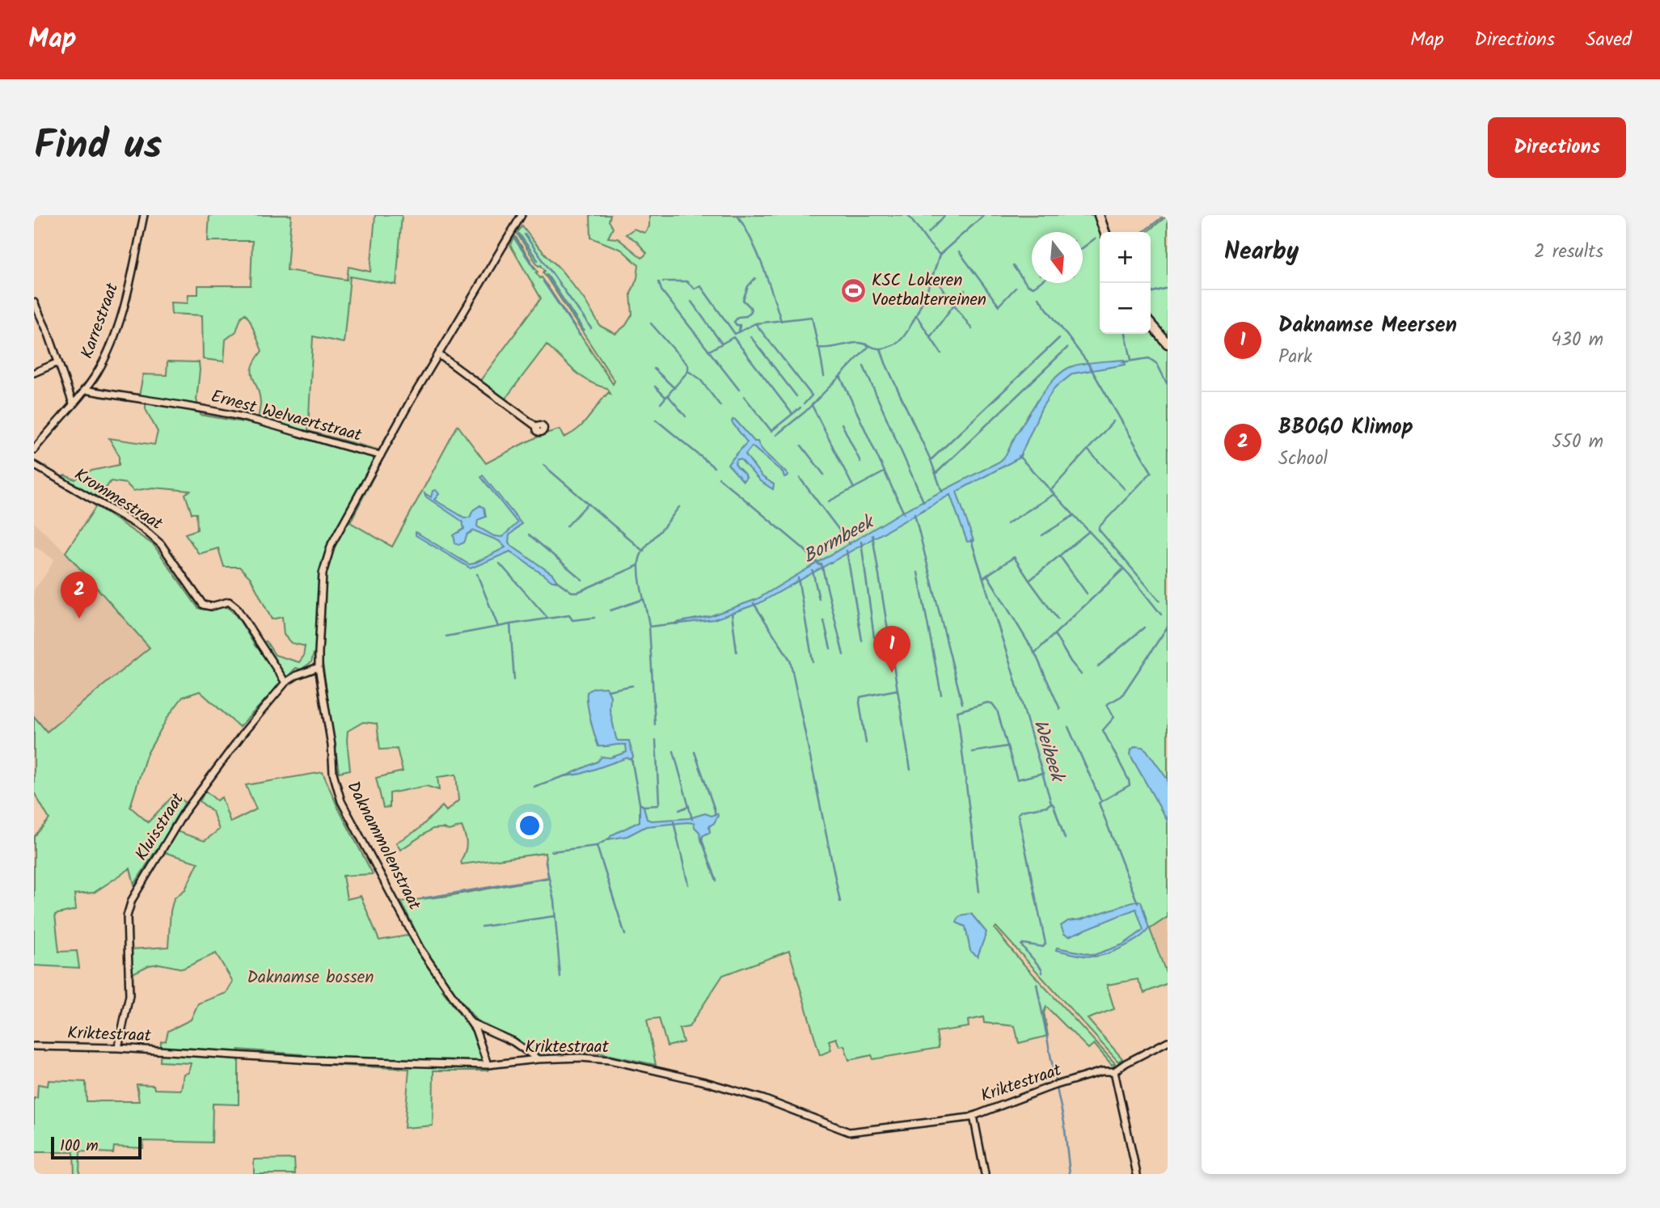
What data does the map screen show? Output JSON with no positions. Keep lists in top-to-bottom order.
{
  "streets": {
    "street": [
      "Karrestraat",
      "Ernest Welvaertstraat",
      "Krommestraat",
      "Kluisstraat",
      "Daknammolenstraat",
      "Kriktestraat"
    ]
  },
  "crossings": [
    ["Karrestraat", "Ernest Welvaertstraat"],
    ["Ernest Welvaertstraat", "Daknammolenstraat"],
    ["Krommestraat", "Kluisstraat"],
    ["Kluisstraat", "Daknammolenstraat"],
    ["Kluisstraat", "Kriktestraat"],
    ["Daknammolenstraat", "Kriktestraat"]
  ],
  "water": ["Bormbeek", "Weibeek"],
  "parks": ["Daknamse bossen"],
  "places": {
    "sports": ["KSC Lokeren Voetbalterreinen"]
  },
  "scale_bar": "100 m",
  "north": "bottom",
  "page": {
    "header": "Map",
    "nav": ["Map", "Directions", "Saved"],
    "title": "Find us",
    "buttons": "Directions",
    "heading": ["Nearby", "2 results"],
    "map_buttons": ["+", "−"],
    "list": [
      {
        "mark": "1",
        "name": "Daknamse Meersen",
        "note": "Park",
        "value": "430 m"
      },
      {
        "mark": "2",
        "name": "BBOGO Klimop",
        "note": "School",
        "value": "550 m"
      }
    ],
    "pins": ["2", "1"],
    "scale": "100 m"
  }
}
